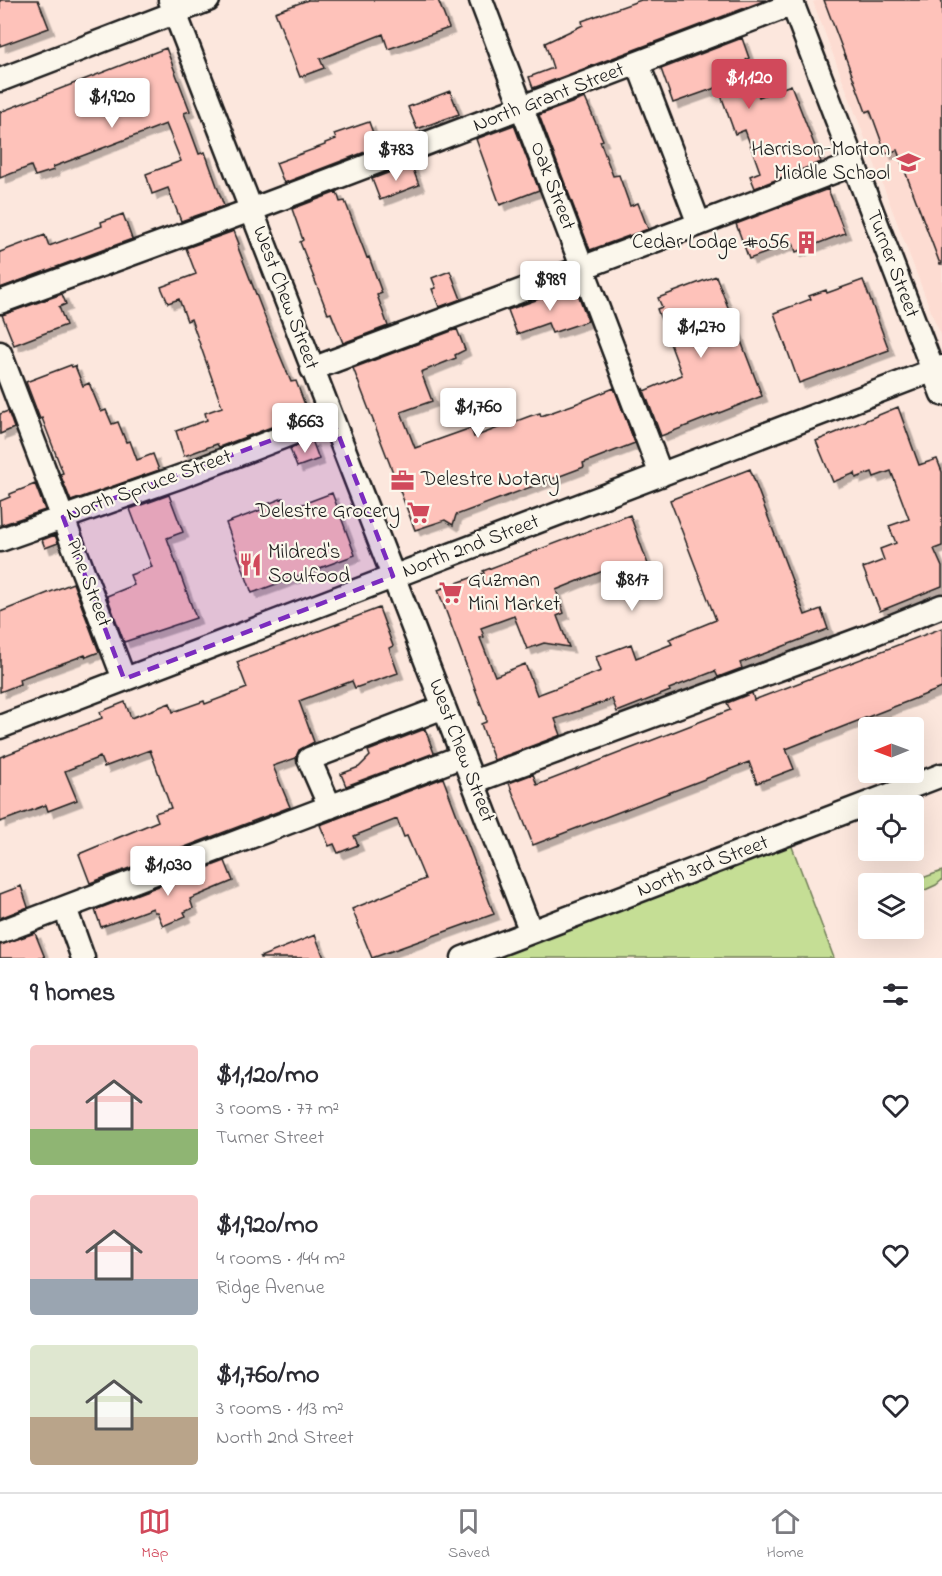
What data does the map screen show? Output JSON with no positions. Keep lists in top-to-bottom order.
{
  "streets": {
    "street": [
      "North Grant Street",
      "Oak Street",
      "Turner Street",
      "West Chew Street",
      "North Spruce Street",
      "North 2nd Street",
      "Pine Street",
      "North 3rd Street"
    ]
  },
  "crossings": [
    ["North Grant Street", "Oak Street"],
    ["North Grant Street", "Turner Street"],
    ["North Grant Street", "West Chew Street"],
    ["Oak Street", "North 2nd Street"],
    ["Turner Street", "North 2nd Street"],
    ["West Chew Street", "North Spruce Street"],
    ["West Chew Street", "North 2nd Street"],
    ["West Chew Street", "North 3rd Street"],
    ["North Spruce Street", "Pine Street"],
    ["North 2nd Street", "Pine Street"]
  ],
  "places": {
    "school or university": ["Harrison-Morton Middle School"],
    "building": ["Cedar Lodge #056"],
    "office": ["Delestre Notary"],
    "supermarket": ["Delestre Grocery", "Guzman Mini Market"],
    "restaurant": ["Mildred's Soulfood"]
  },
  "north": "left",
  "page": {
    "price": [
      "$1,120",
      "$1,920",
      "$783",
      "$989",
      "$1,270",
      "$1,760",
      "$663",
      "$817",
      "$1,030"
    ],
    "heading": "9 homes",
    "list": [
      {
        "name": "$1,120/mo",
        "note": "3 rooms · 77 m² · Turner Street"
      },
      {
        "name": "$1,920/mo",
        "note": "4 rooms · 144 m² · Ridge Avenue"
      },
      {
        "name": "$1,760/mo",
        "note": "3 rooms · 113 m² · North 2nd Street"
      }
    ],
    "tabs": ["Map", "Saved", "Home"]
  }
}
